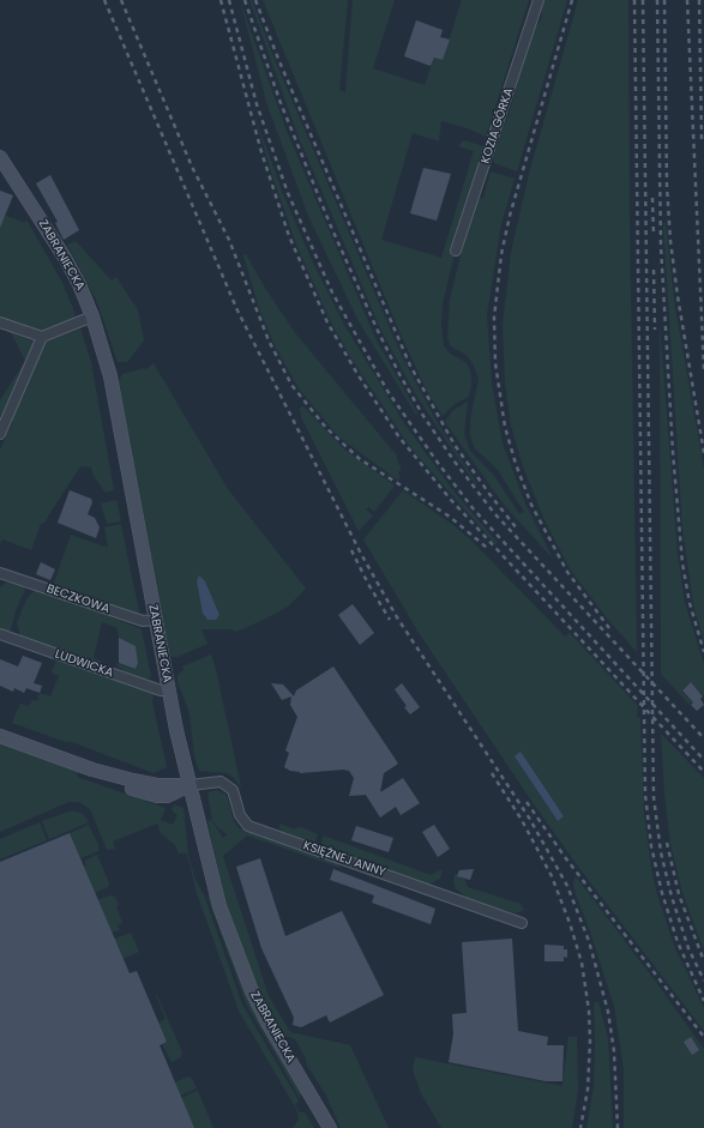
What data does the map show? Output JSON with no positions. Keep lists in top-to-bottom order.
{
  "streets": {
    "main road": ["ZABRANIECKA", "KSIĘŻNEJ ANNY"],
    "street": ["KOZIA GÓRKA", "BECZKOWA", "LUDWICKA"]
  },
  "crossings": [
    ["ZABRANIECKA", "BECZKOWA"],
    ["ZABRANIECKA", "LUDWICKA"],
    ["ZABRANIECKA", "KSIĘŻNEJ ANNY"]
  ]
}
